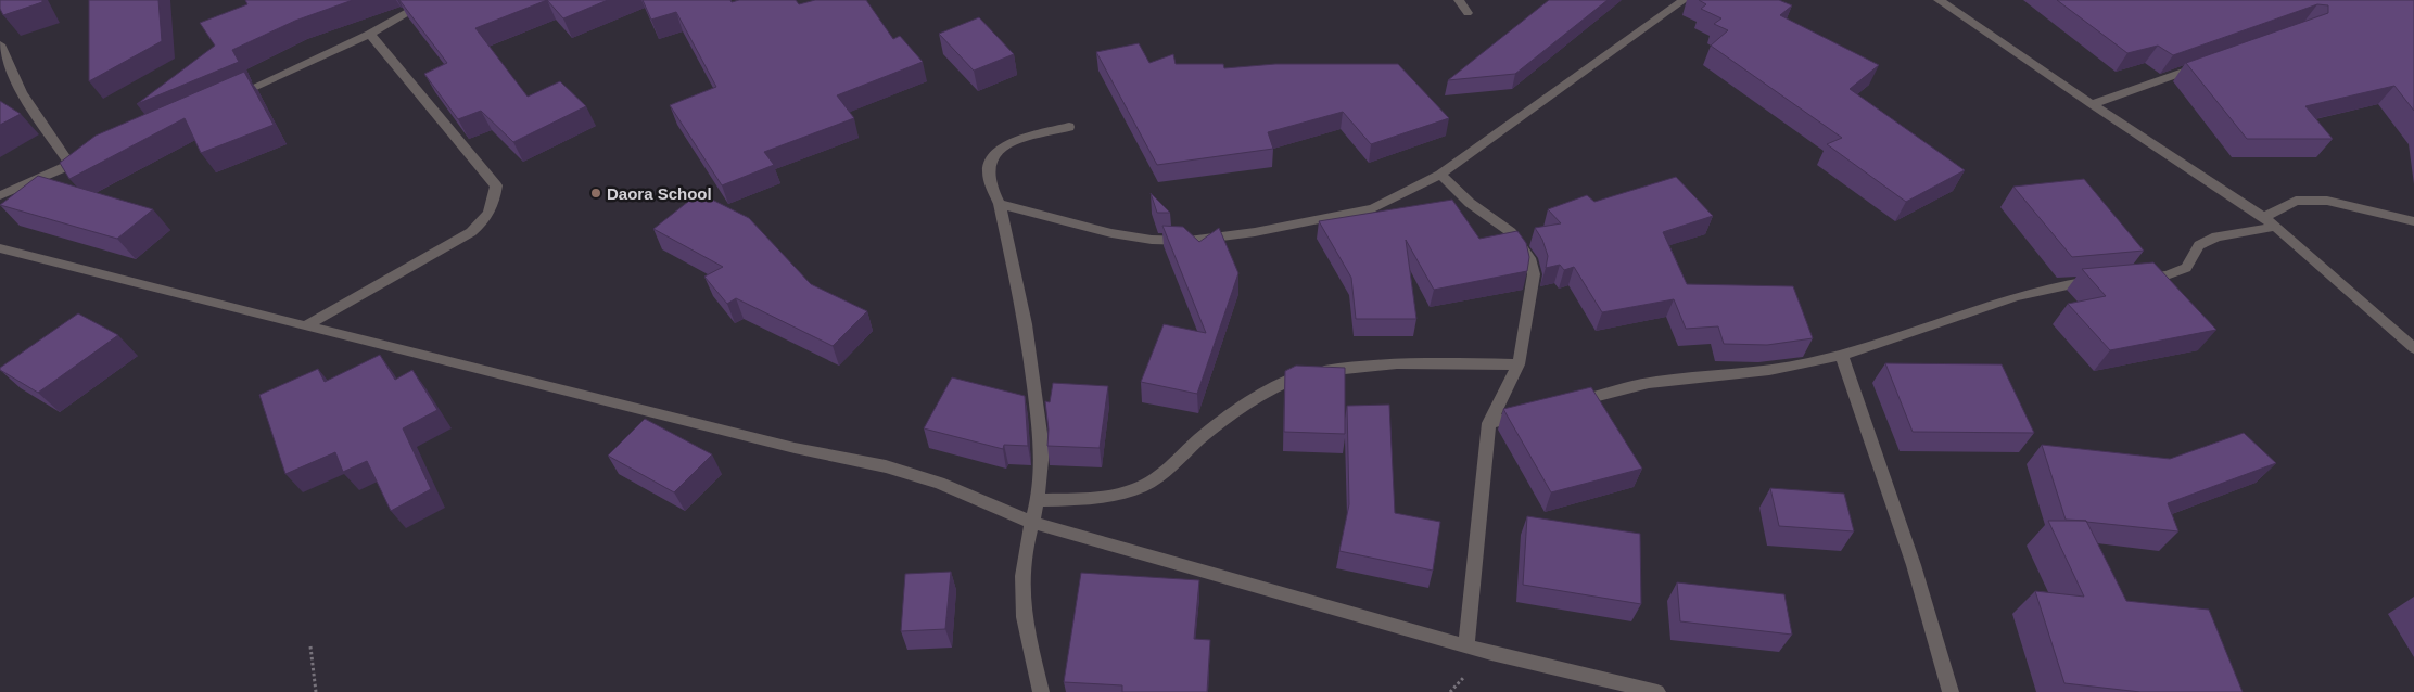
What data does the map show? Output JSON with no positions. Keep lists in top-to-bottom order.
{
  "places": ["Daora School"]
}
